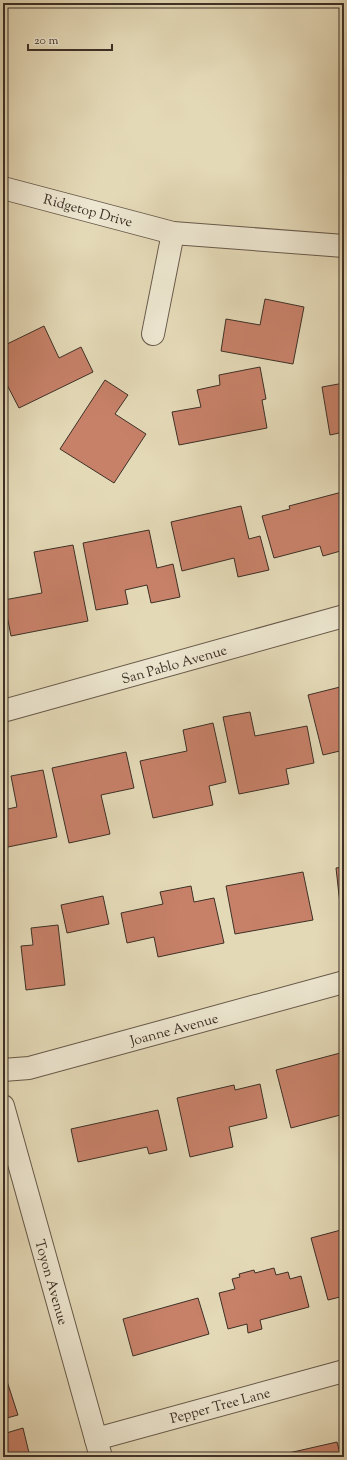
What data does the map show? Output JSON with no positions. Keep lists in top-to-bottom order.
{
  "streets": {
    "street": [
      "Ridgetop Drive",
      "San Pablo Avenue",
      "Joanne Avenue",
      "Toyon Avenue",
      "Pepper Tree Lane"
    ]
  },
  "crossings": [
    ["Toyon Avenue", "Pepper Tree Lane"]
  ],
  "scale_bar": "20 m"
}
